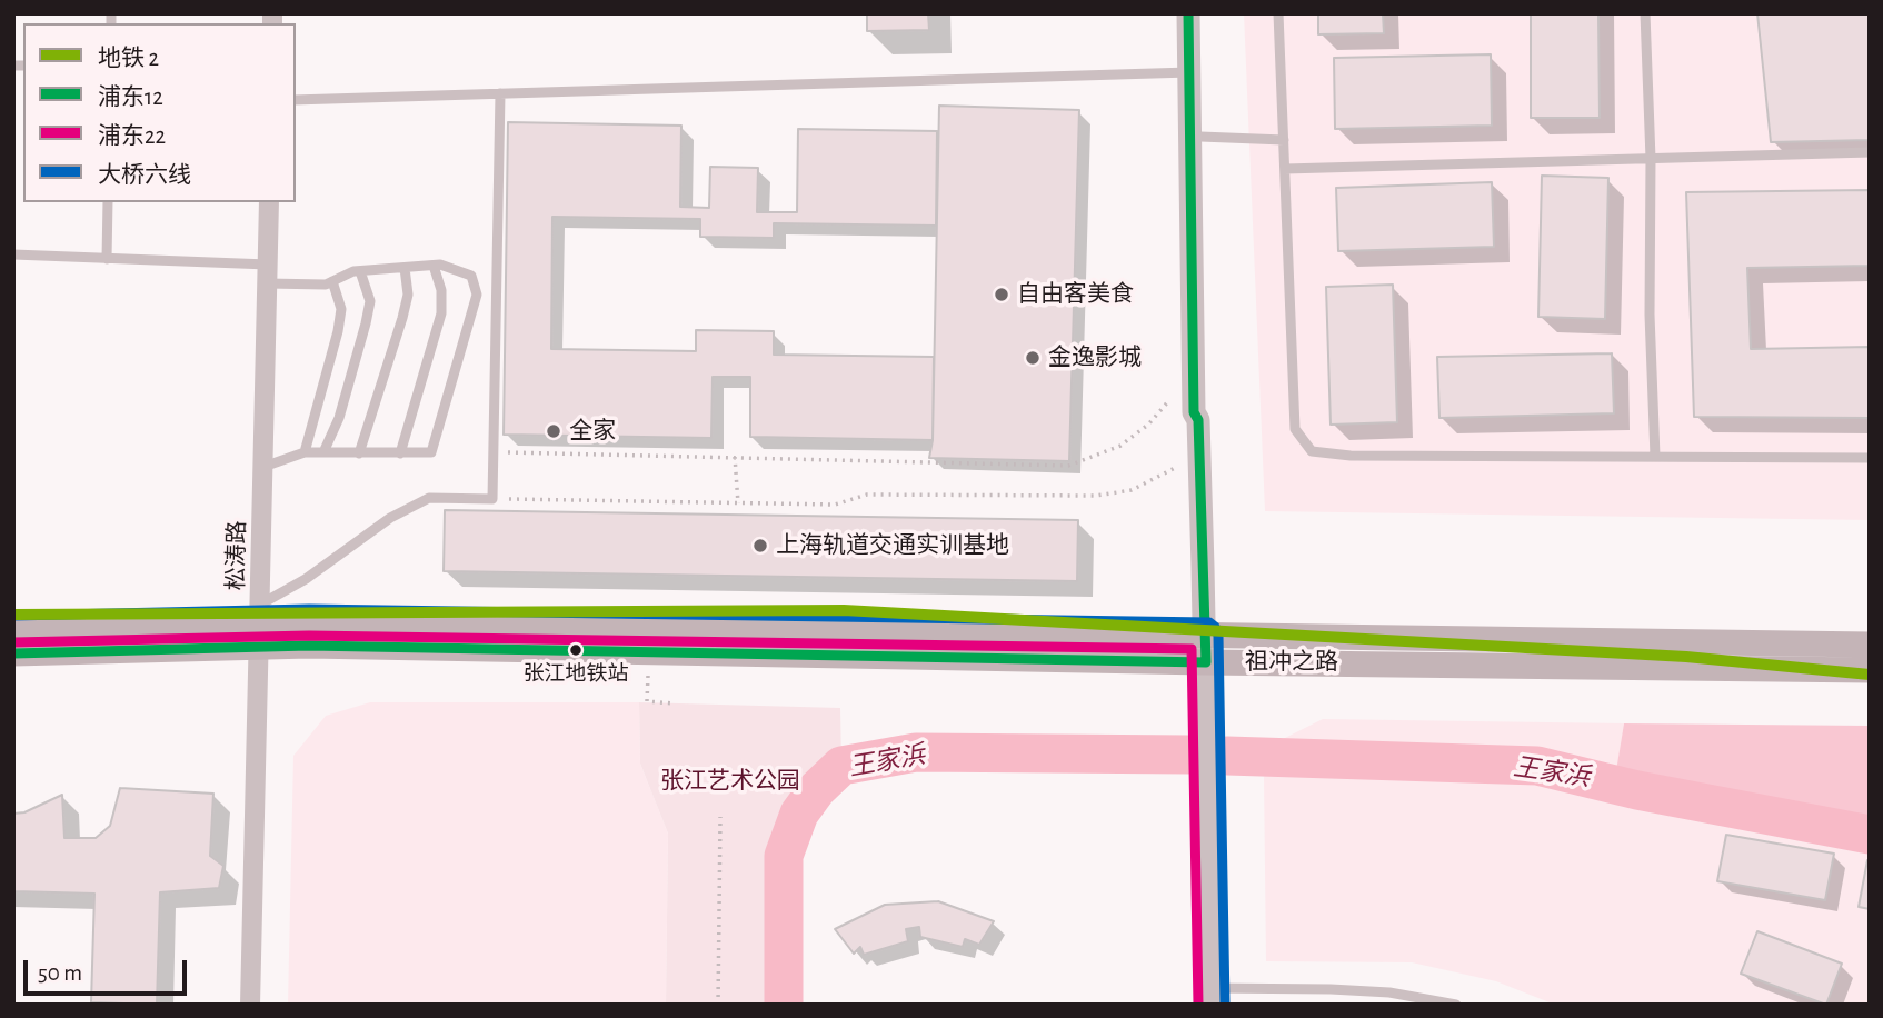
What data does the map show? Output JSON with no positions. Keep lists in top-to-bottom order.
{
  "streets": {
    "main road": ["祖冲之路"],
    "street": ["松涛路"]
  },
  "crossings": [
    ["松涛路", "祖冲之路"]
  ],
  "water": ["王家浜"],
  "parks": ["张江艺术公园"],
  "places": [
    "自由客美食",
    "金逸影城",
    "全家",
    "上海轨道交通实训基地",
    "张江地铁站"
  ],
  "lines": [
    "transit line 浦东12",
    "transit line 大桥六线",
    "metro line 2",
    "transit line 浦东22"
  ],
  "legend": [
    "地铁 2",
    "浦东12",
    "浦东22",
    "大桥六线"
  ],
  "scale_bar": "50 m"
}
